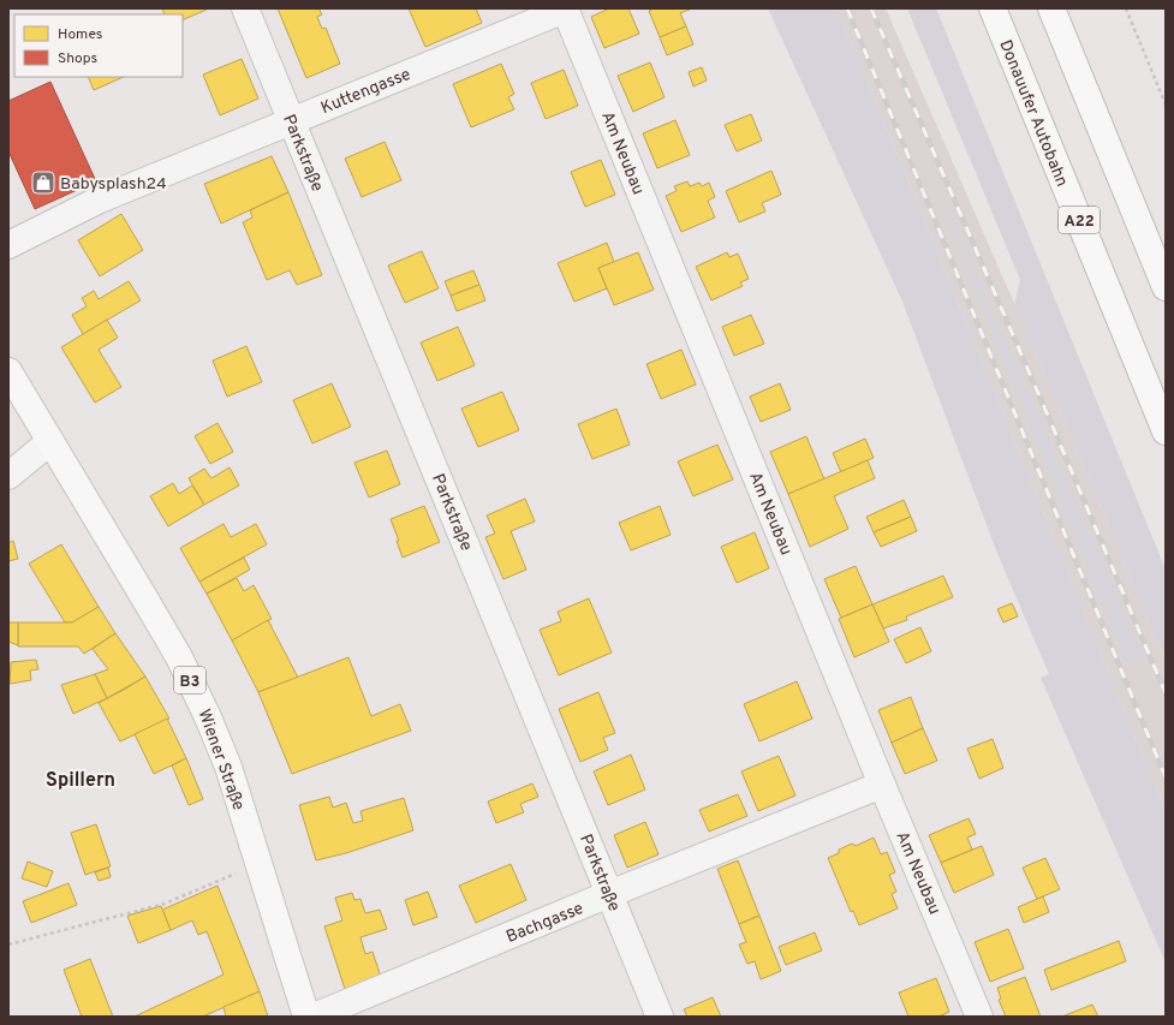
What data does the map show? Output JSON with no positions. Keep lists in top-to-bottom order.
{
  "streets": {
    "main road": [
      "Donauufer Autobahn",
      "A22",
      "B3",
      "Wiener Straße"
    ],
    "street": [
      "Kuttengasse",
      "Parkstraße",
      "Am Neubau",
      "Bachgasse"
    ]
  },
  "crossings": [
    ["Kuttengasse", "Parkstraße"],
    ["Kuttengasse", "Am Neubau"],
    ["Parkstraße", "Bachgasse"],
    ["Am Neubau", "Bachgasse"]
  ],
  "districts": ["Spillern"],
  "places": {
    "shop": ["Babysplash24"]
  },
  "legend": ["Homes", "Shops"]
}
